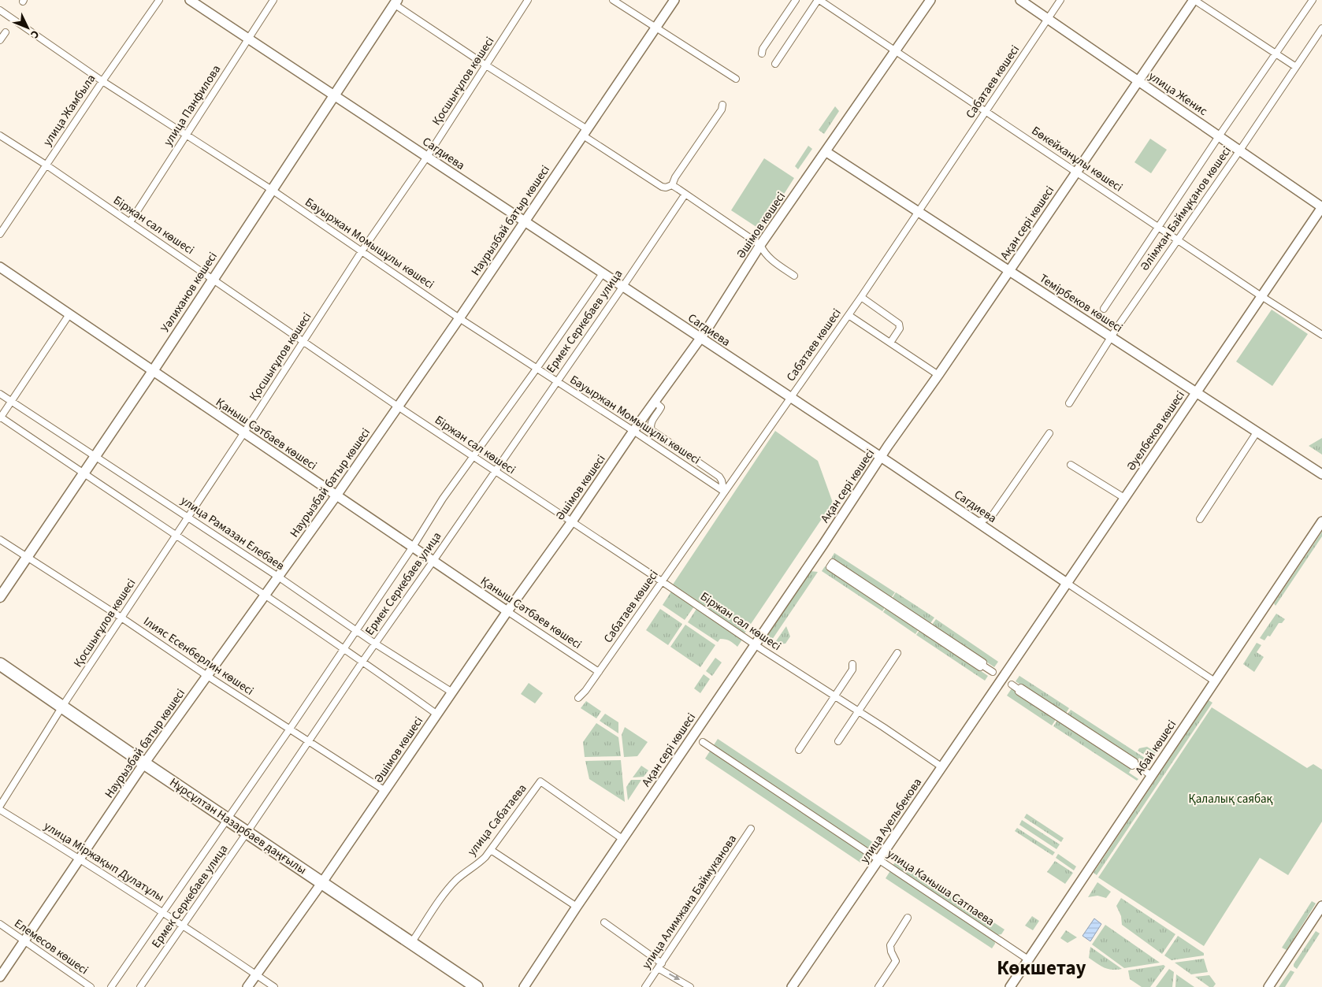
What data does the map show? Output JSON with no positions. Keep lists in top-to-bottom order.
{
  "streets": {
    "highway": ["Нұрсұлтан Назарбаев даңғылы"],
    "main road": ["Уәлиханов көшесі"],
    "street": [
      "Қосшығұлов көшесі",
      "Сабатаев көшесі",
      "улица Женис",
      "улица Панфилова",
      "улица Жамбыла",
      "Сагдиева",
      "Бөкейханұлы көшесі",
      "Әлімжан Баймұқанов көшесі",
      "Наурызбай батыр көшесі",
      "Ақан сері көшесі",
      "Біржан сал көшесі",
      "Әшімов көшесі",
      "Бауыржан Момышұлы көшесі",
      "Темірбеков көшесі",
      "Ермек Серкебаев улица",
      "Әуелбеков көшесі",
      "Қаныш Сәтбаев көшесі",
      "улица Рамазан Елебаев",
      "Ілияс Есенберлин көшесі",
      "Абай көшесі",
      "улица Сабатаева",
      "улица Ауельбекова",
      "улица Міржақып Дулатұлы",
      "улица Каныша Сатпаева",
      "улица Алимжана Баймуканова",
      "Елемесов көшесі"
    ]
  },
  "crossings": [
    ["Қосшығұлов көшесі", "Сагдиева"],
    ["Қосшығұлов көшесі", "Біржан сал көшесі"],
    ["Қосшығұлов көшесі", "Бауыржан Момышұлы көшесі"],
    ["Қосшығұлов көшесі", "Қаныш Сәтбаев көшесі"],
    ["Қосшығұлов көшесі", "улица Рамазан Елебаев"],
    ["Қосшығұлов көшесі", "Ілияс Есенберлин көшесі"],
    ["Қосшығұлов көшесі", "Нұрсұлтан Назарбаев даңғылы"],
    ["Сабатаев көшесі", "улица Женис"],
    ["Сабатаев көшесі", "Сагдиева"],
    ["Сабатаев көшесі", "Бөкейханұлы көшесі"],
    ["Сабатаев көшесі", "Біржан сал көшесі"],
    ["Сабатаев көшесі", "Бауыржан Момышұлы көшесі"],
    ["Сабатаев көшесі", "Темірбеков көшесі"],
    ["Сабатаев көшесі", "Қаныш Сәтбаев көшесі"],
    ["улица Женис", "Әлімжан Баймұқанов көшесі"],
    ["улица Женис", "Ақан сері көшесі"],
    ["улица Женис", "Әуелбеков көшесі"],
    ["улица Панфилова", "Сагдиева"],
    ["улица Панфилова", "Біржан сал көшесі"],
    ["улица Панфилова", "Бауыржан Момышұлы көшесі"],
    ["улица Жамбыла", "Біржан сал көшесі"],
    ["улица Жамбыла", "Бауыржан Момышұлы көшесі"],
    ["Сагдиева", "Наурызбай батыр көшесі"],
    ["Сагдиева", "Ақан сері көшесі"],
    ["Сагдиева", "Әшімов көшесі"],
    ["Сагдиева", "Уәлиханов көшесі"],
    ["Сагдиева", "Ермек Серкебаев улица"],
    ["Сагдиева", "Әуелбеков көшесі"],
    ["Сагдиева", "Абай көшесі"],
    ["Бөкейханұлы көшесі", "Әлімжан Баймұқанов көшесі"],
    ["Бөкейханұлы көшесі", "Ақан сері көшесі"],
    ["Бөкейханұлы көшесі", "Әшімов көшесі"],
    ["Бөкейханұлы көшесі", "Әуелбеков көшесі"],
    ["Әлімжан Баймұқанов көшесі", "Темірбеков көшесі"],
    ["Наурызбай батыр көшесі", "Біржан сал көшесі"],
    ["Наурызбай батыр көшесі", "Бауыржан Момышұлы көшесі"],
    ["Наурызбай батыр көшесі", "Қаныш Сәтбаев көшесі"],
    ["Наурызбай батыр көшесі", "улица Рамазан Елебаев"],
    ["Наурызбай батыр көшесі", "Ілияс Есенберлин көшесі"],
    ["Наурызбай батыр көшесі", "Нұрсұлтан Назарбаев даңғылы"],
    ["Наурызбай батыр көшесі", "улица Міржақып Дулатұлы"],
    ["Наурызбай батыр көшесі", "Елемесов көшесі"],
    ["Ақан сері көшесі", "Біржан сал көшесі"],
    ["Ақан сері көшесі", "Темірбеков көшесі"],
    ["Ақан сері көшесі", "улица Сабатаева"],
    ["Біржан сал көшесі", "Әшімов көшесі"],
    ["Біржан сал көшесі", "Уәлиханов көшесі"],
    ["Біржан сал көшесі", "Ермек Серкебаев улица"],
    ["Біржан сал көшесі", "улица Ауельбекова"],
    ["Әшімов көшесі", "Бауыржан Момышұлы көшесі"],
    ["Әшімов көшесі", "Темірбеков көшесі"],
    ["Әшімов көшесі", "Қаныш Сәтбаев көшесі"],
    ["Әшімов көшесі", "улица Рамазан Елебаев"],
    ["Әшімов көшесі", "Ілияс Есенберлин көшесі"],
    ["Әшімов көшесі", "Нұрсұлтан Назарбаев даңғылы"],
    ["Әшімов көшесі", "улица Міржақып Дулатұлы"],
    ["Бауыржан Момышұлы көшесі", "Уәлиханов көшесі"],
    ["Бауыржан Момышұлы көшесі", "Ермек Серкебаев улица"],
    ["Уәлиханов көшесі", "Қаныш Сәтбаев көшесі"],
    ["Уәлиханов көшесі", "улица Рамазан Елебаев"],
    ["Уәлиханов көшесі", "Ілияс Есенберлин көшесі"],
    ["Темірбеков көшесі", "Әуелбеков көшесі"],
    ["Ермек Серкебаев улица", "Қаныш Сәтбаев көшесі"],
    ["Ермек Серкебаев улица", "улица Рамазан Елебаев"],
    ["Ермек Серкебаев улица", "Ілияс Есенберлин көшесі"],
    ["Ермек Серкебаев улица", "Нұрсұлтан Назарбаев даңғылы"],
    ["Ермек Серкебаев улица", "улица Міржақып Дулатұлы"],
    ["Әуелбеков көшесі", "улица Ауельбекова"],
    ["Абай көшесі", "улица Каныша Сатпаева"],
    ["улица Сабатаева", "Нұрсұлтан Назарбаев даңғылы"],
    ["улица Ауельбекова", "улица Каныша Сатпаева"]
  ],
  "districts": ["Көкшетау"],
  "parks": ["Қалалық саябақ"],
  "north": "bottom right"
}
